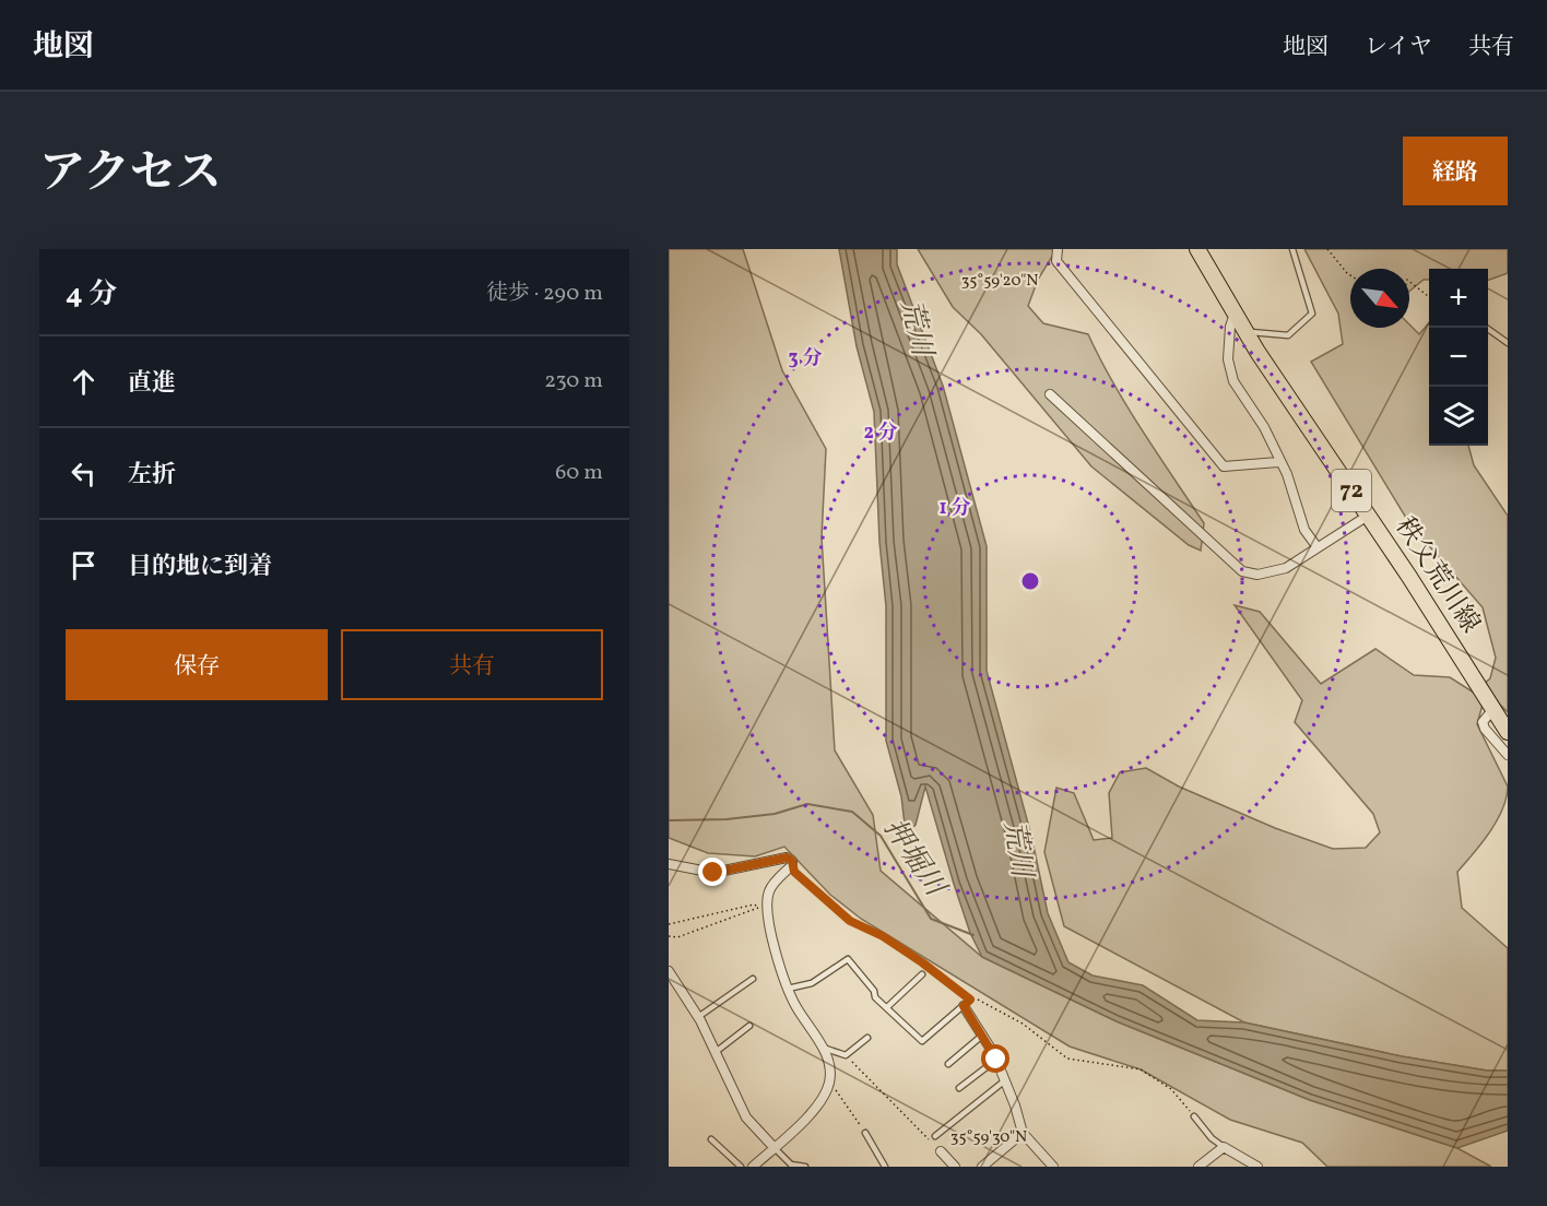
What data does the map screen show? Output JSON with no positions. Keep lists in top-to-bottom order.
{
  "streets": {
    "main road": ["72", "秩父荒川線"]
  },
  "water": ["荒川", "押堀川"],
  "north": "bottom right",
  "page": {
    "header": "地図",
    "nav": ["地図", "レイヤ", "共有"],
    "title": "アクセス",
    "buttons": [
      "経路",
      ["保存", "共有"]
    ],
    "heading": ["4 分", "徒歩 · 290 m"],
    "map_buttons": ["+", "−"],
    "list": [
      ["直進", "230 m"],
      ["左折", "60 m"],
      "目的地に到着"
    ]
  },
  "coordinates": ["35°59'20\"N", "35°59'30\"N"],
  "rings": ["3 分", "2 分", "1 分"]
}
